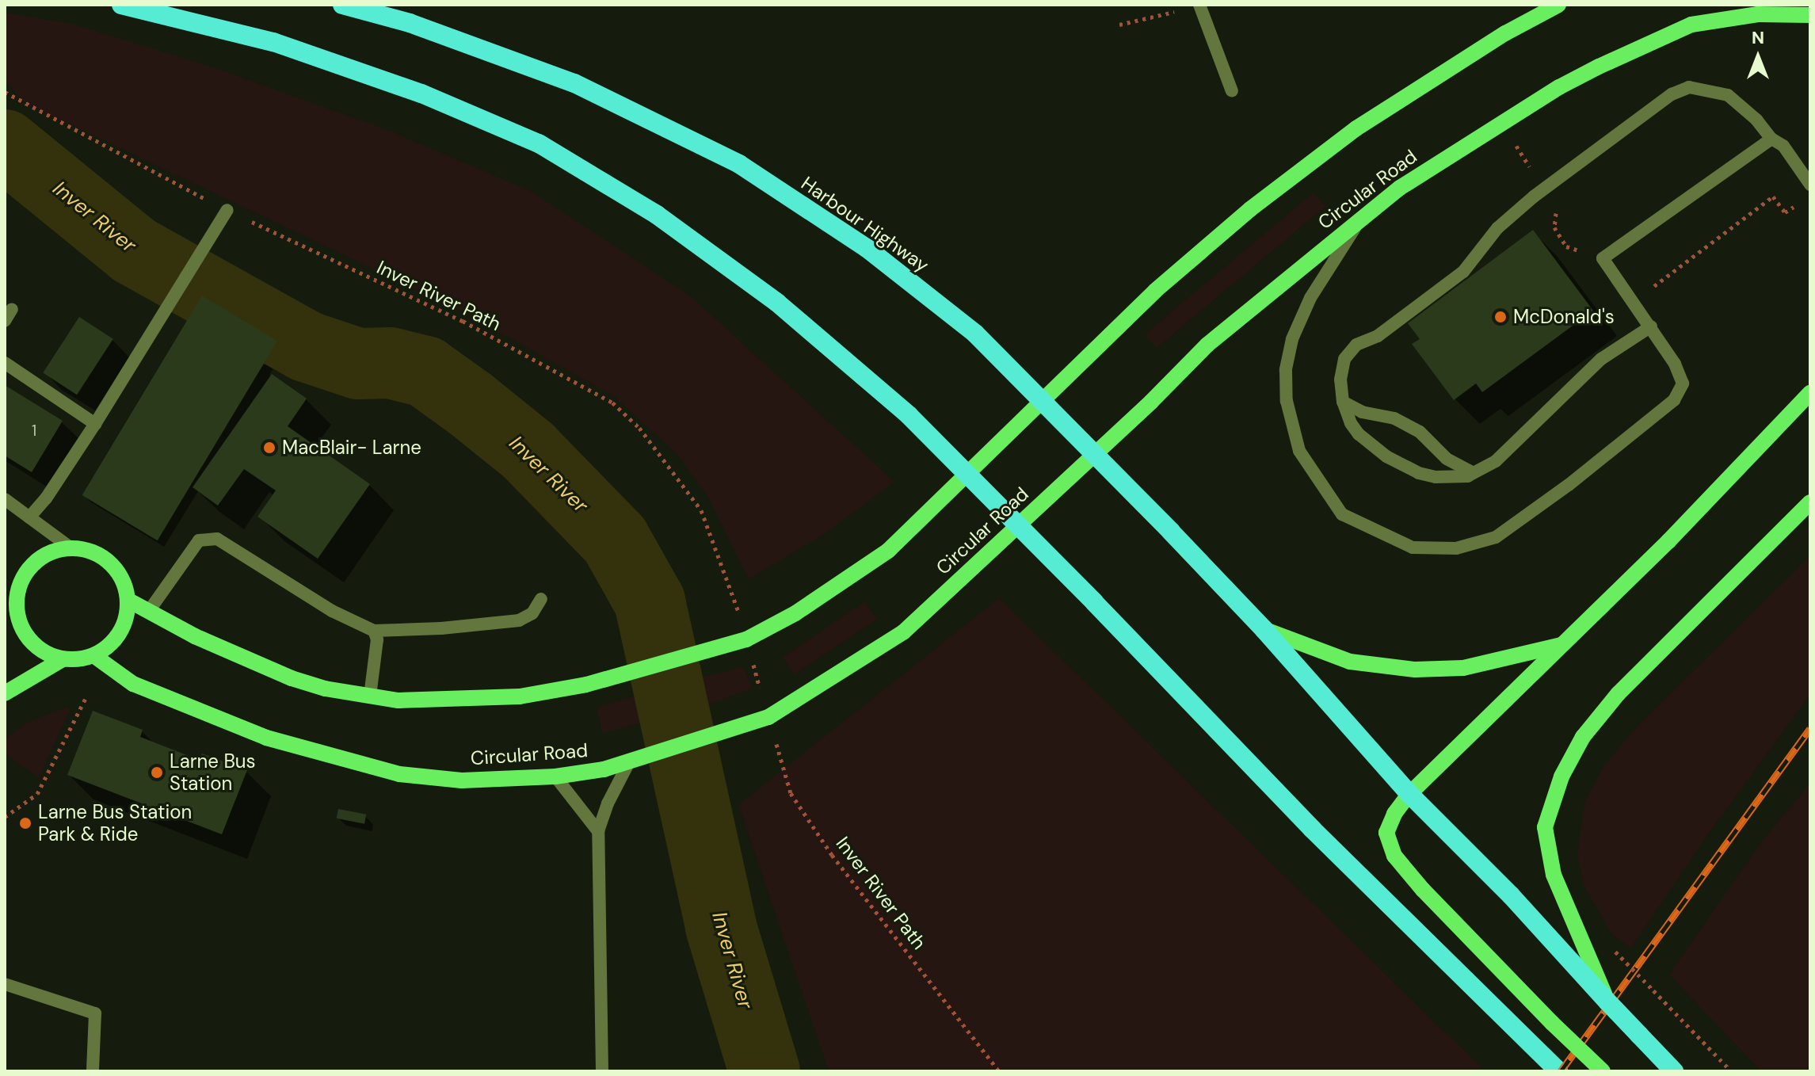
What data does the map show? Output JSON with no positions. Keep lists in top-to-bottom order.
{
  "streets": {
    "highway": ["Harbour Highway"],
    "main road": ["Circular Road"],
    "path": ["Inver River Path"]
  },
  "crossings": [
    ["Circular Road", "Inver River Path"]
  ],
  "water": ["Inver River"],
  "places": [
    "McDonald's",
    "MacBlair- Larne",
    "Larne Bus Station",
    "Larne Bus Station Park & Ride"
  ],
  "house_numbers": ["1"],
  "north": "top"
}
